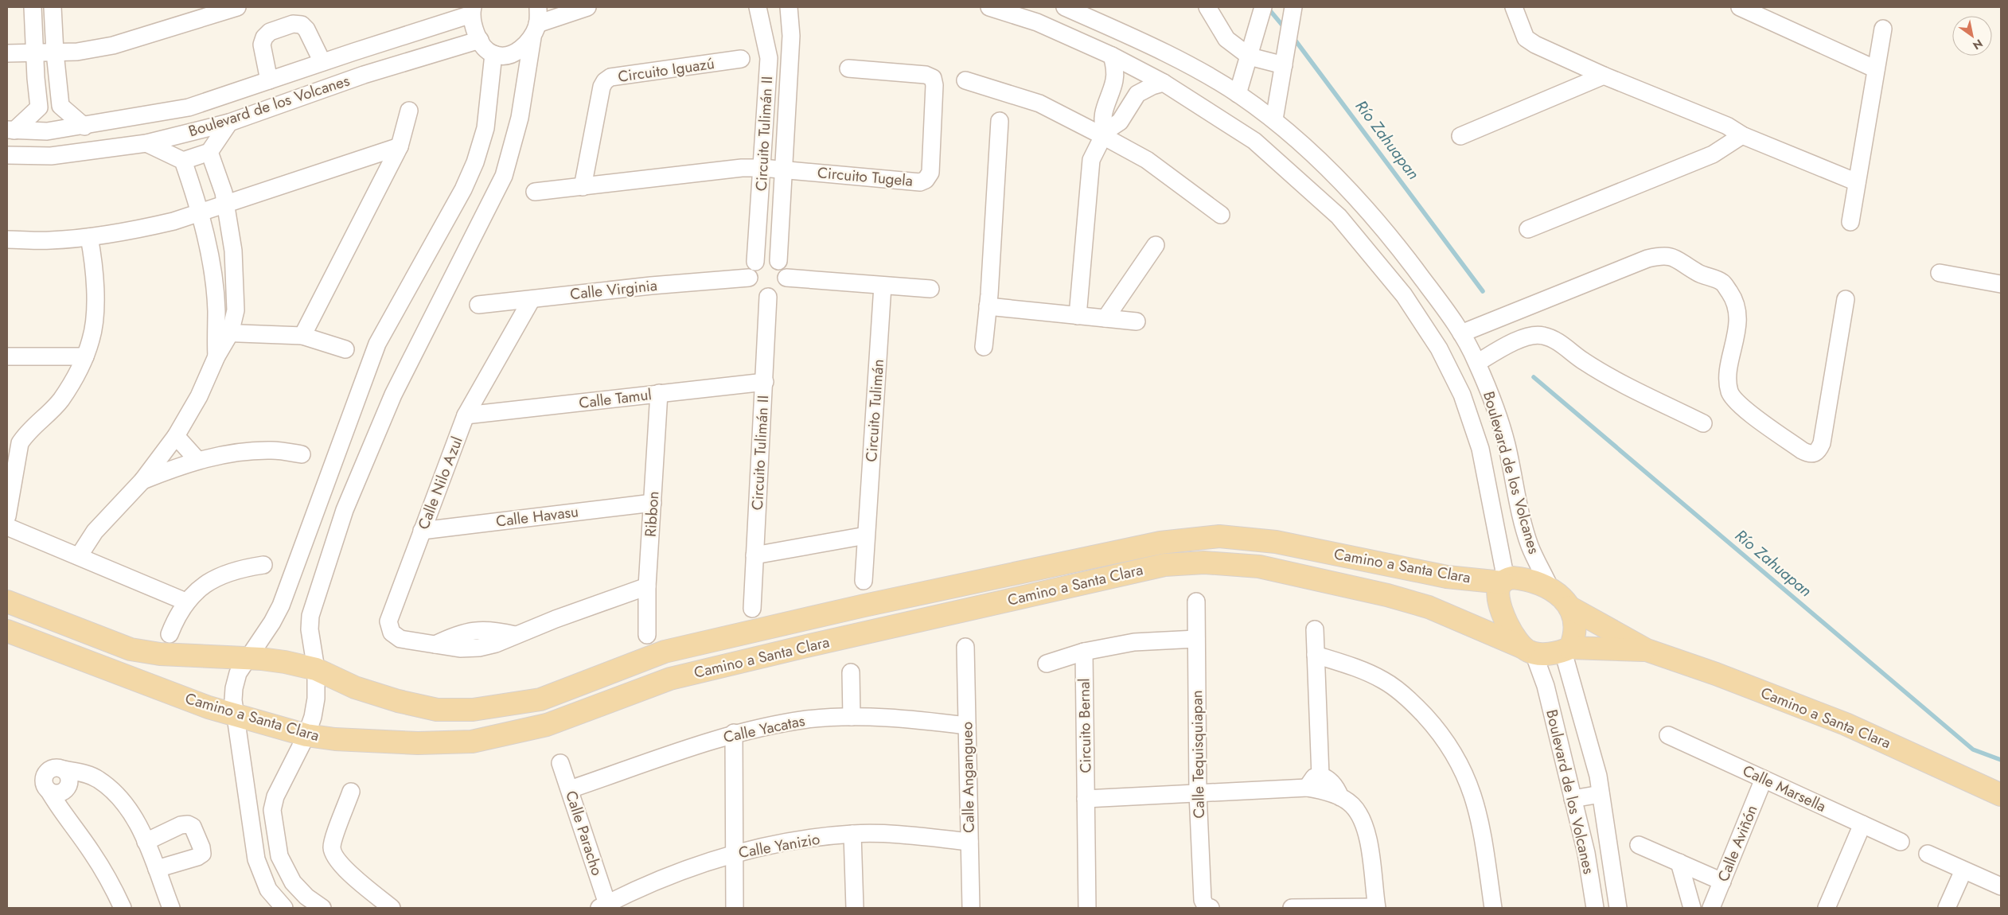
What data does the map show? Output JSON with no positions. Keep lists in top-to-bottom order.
{
  "streets": {
    "main road": ["Camino a Santa Clara"],
    "street": [
      "Circuito Iguazú",
      "Boulevard de los Volcanes",
      "Circuito Tulimán II",
      "Circuito Tugela",
      "Calle Virginia",
      "Calle Tamul",
      "Circuito Tulimán",
      "Calle Nilo Azul",
      "Ribbon",
      "Calle Havasu",
      "Circuito Bernal",
      "Calle Yacatas",
      "Calle Tequisquiapan",
      "Calle Angangueo",
      "Calle Marsella",
      "Calle Paracho",
      "Calle Aviñón",
      "Calle Yanizio"
    ]
  },
  "crossings": [
    ["Boulevard de los Volcanes", "Camino a Santa Clara"],
    ["Circuito Tulimán II", "Circuito Tugela"],
    ["Circuito Tulimán II", "Calle Virginia"],
    ["Circuito Tulimán II", "Calle Tamul"],
    ["Calle Virginia", "Calle Nilo Azul"],
    ["Calle Tamul", "Calle Nilo Azul"],
    ["Calle Tamul", "Ribbon"],
    ["Calle Nilo Azul", "Ribbon"],
    ["Calle Nilo Azul", "Calle Havasu"],
    ["Ribbon", "Calle Havasu"],
    ["Circuito Bernal", "Calle Tequisquiapan"],
    ["Calle Yacatas", "Calle Angangueo"],
    ["Calle Yacatas", "Calle Paracho"],
    ["Calle Angangueo", "Calle Yanizio"],
    ["Calle Marsella", "Calle Aviñón"],
    ["Calle Paracho", "Calle Yanizio"]
  ],
  "water": ["Río Zahuapan"],
  "north": "bottom right"
}
